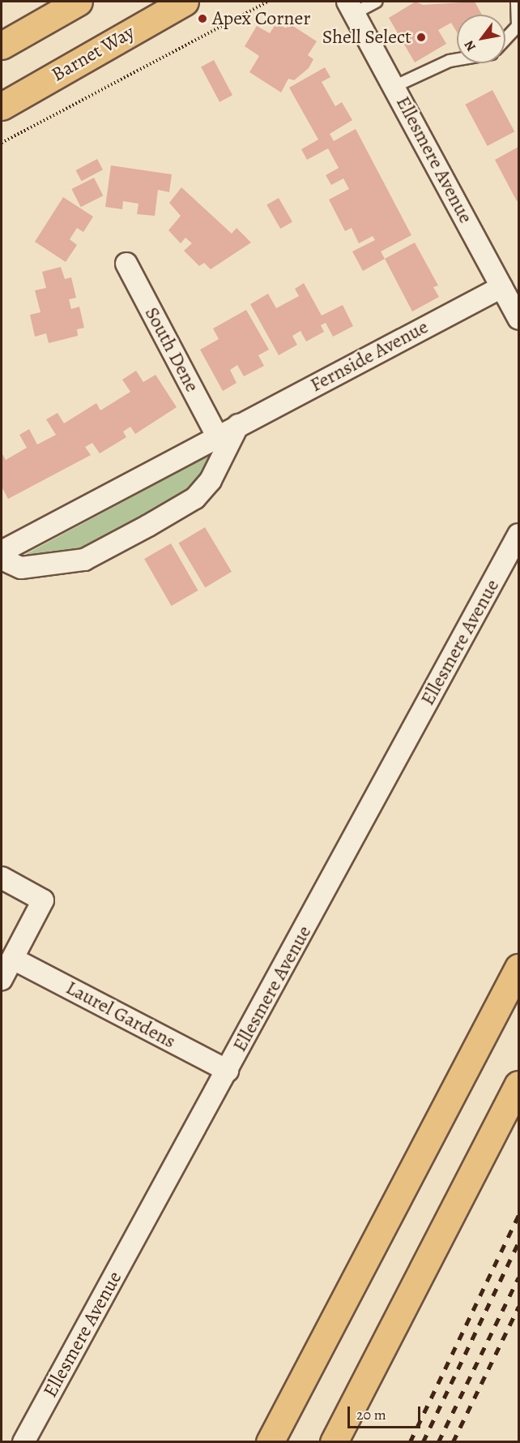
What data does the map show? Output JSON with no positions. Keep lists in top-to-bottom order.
{
  "streets": {
    "highway": ["Barnet Way"],
    "street": [
      "Ellesmere Avenue",
      "South Dene",
      "Fernside Avenue",
      "Laurel Gardens"
    ]
  },
  "crossings": [
    ["Ellesmere Avenue", "Fernside Avenue"],
    ["Ellesmere Avenue", "Laurel Gardens"],
    ["South Dene", "Fernside Avenue"]
  ],
  "places": ["Apex Corner", "Shell Select"],
  "scale_bar": "20 m",
  "north": "bottom left"
}
